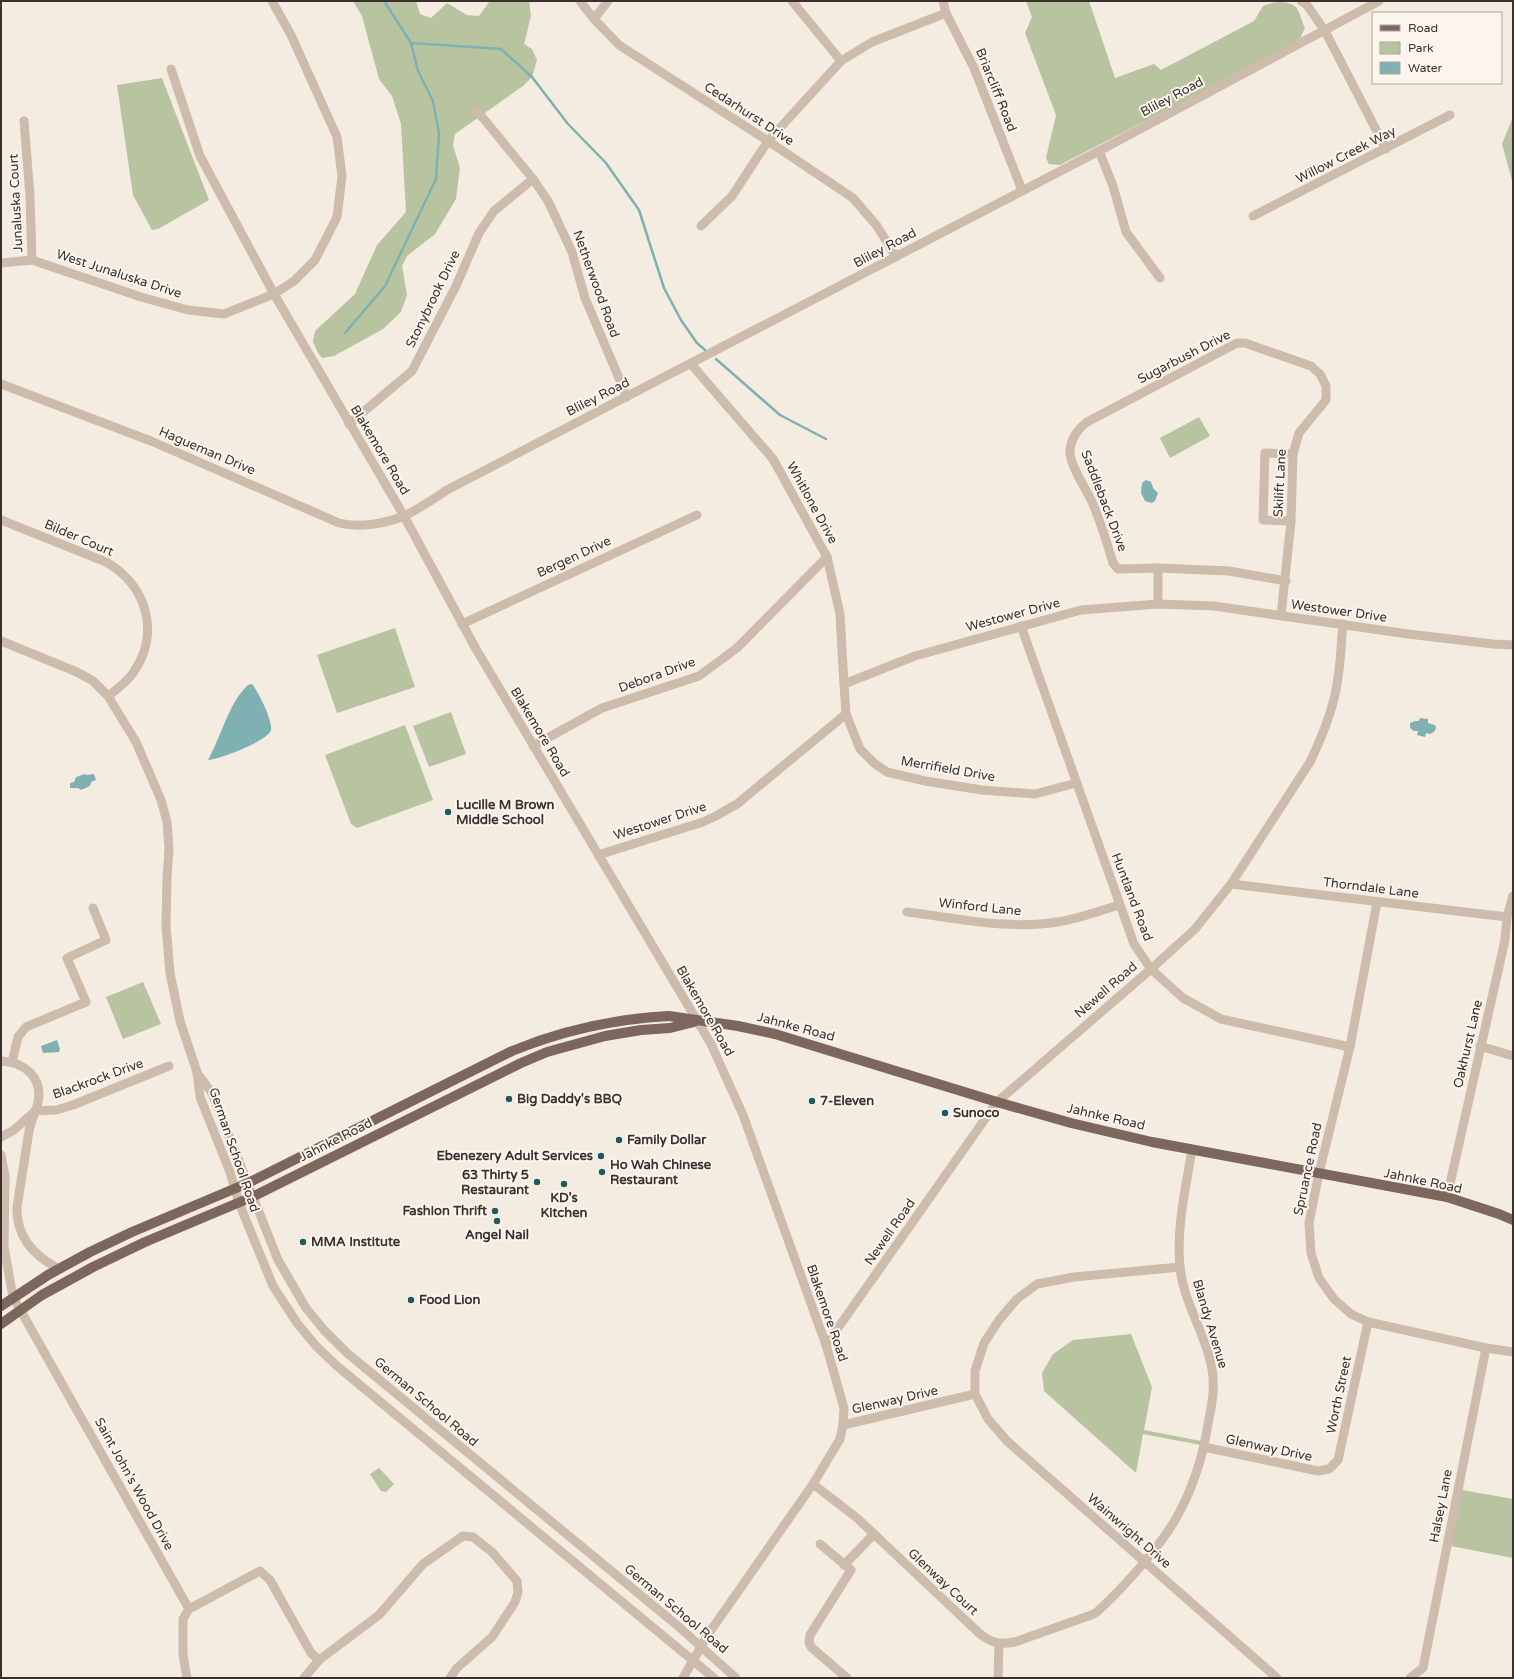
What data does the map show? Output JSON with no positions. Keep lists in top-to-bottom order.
{
  "streets": {
    "main road": ["Jahnke Road"],
    "street": [
      "Briarcliff Road",
      "Bliley Road",
      "Cedarhurst Drive",
      "Willow Creek Way",
      "Junaluska Court",
      "West Junaluska Drive",
      "Netherwood Road",
      "Stonybrook Drive",
      "Sugarbush Drive",
      "Blakemore Road",
      "Hagueman Drive",
      "Skilift Lane",
      "Saddleback Drive",
      "Whitlone Drive",
      "Bilder Court",
      "Bergen Drive",
      "Westower Drive",
      "Debora Drive",
      "Merrifield Drive",
      "Thorndale Lane",
      "Huntland Road",
      "Winford Lane",
      "Newell Road",
      "Oakhurst Lane",
      "Blackrock Drive",
      "German School Road",
      "Spruance Road",
      "Blandy Avenue",
      "Worth Street",
      "Glenway Drive",
      "Saint John's Wood Drive",
      "Halsey Lane",
      "Wainwright Drive",
      "Glenway Court"
    ]
  },
  "crossings": [
    ["Briarcliff Road", "Bliley Road"],
    ["Bliley Road", "Cedarhurst Drive"],
    ["Bliley Road", "Netherwood Road"],
    ["Bliley Road", "Blakemore Road"],
    ["Bliley Road", "Hagueman Drive"],
    ["Bliley Road", "Whitlone Drive"],
    ["Junaluska Court", "West Junaluska Drive"],
    ["West Junaluska Drive", "Blakemore Road"],
    ["Netherwood Road", "Stonybrook Drive"],
    ["Stonybrook Drive", "Blakemore Road"],
    ["Sugarbush Drive", "Skilift Lane"],
    ["Sugarbush Drive", "Saddleback Drive"],
    ["Blakemore Road", "Hagueman Drive"],
    ["Blakemore Road", "Bergen Drive"],
    ["Blakemore Road", "Westower Drive"],
    ["Blakemore Road", "Debora Drive"],
    ["Blakemore Road", "Newell Road"],
    ["Blakemore Road", "Jahnke Road"],
    ["Blakemore Road", "Glenway Drive"],
    ["Skilift Lane", "Westower Drive"],
    ["Whitlone Drive", "Westower Drive"],
    ["Whitlone Drive", "Debora Drive"],
    ["Bilder Court", "German School Road"],
    ["Westower Drive", "Merrifield Drive"],
    ["Westower Drive", "Huntland Road"],
    ["Westower Drive", "Newell Road"],
    ["Merrifield Drive", "Huntland Road"],
    ["Thorndale Lane", "Newell Road"],
    ["Thorndale Lane", "Oakhurst Lane"],
    ["Thorndale Lane", "Spruance Road"],
    ["Huntland Road", "Winford Lane"],
    ["Huntland Road", "Newell Road"],
    ["Huntland Road", "Spruance Road"],
    ["Newell Road", "Jahnke Road"],
    ["Jahnke Road", "Oakhurst Lane"],
    ["Jahnke Road", "German School Road"],
    ["Jahnke Road", "Spruance Road"],
    ["Jahnke Road", "Blandy Avenue"],
    ["Jahnke Road", "Saint John's Wood Drive"],
    ["German School Road", "Glenway Drive"],
    ["Spruance Road", "Worth Street"],
    ["Spruance Road", "Halsey Lane"],
    ["Blandy Avenue", "Glenway Drive"],
    ["Blandy Avenue", "Wainwright Drive"],
    ["Blandy Avenue", "Glenway Court"],
    ["Worth Street", "Glenway Drive"],
    ["Glenway Drive", "Wainwright Drive"],
    ["Glenway Drive", "Glenway Court"]
  ],
  "places": [
    "Lucille M Brown Middle School",
    "Big Daddy's BBQ",
    "7-Eleven",
    "Sunoco",
    "Family Dollar",
    "Ebenezery Adult Services",
    "Ho Wah Chinese Restaurant",
    "63 Thirty 5 Restaurant",
    "KD's Kitchen",
    "Fashion Thrift",
    "Angel Nail",
    "MMA Institute",
    "Food Lion"
  ],
  "legend": ["Road", "Park", "Water"]
}
